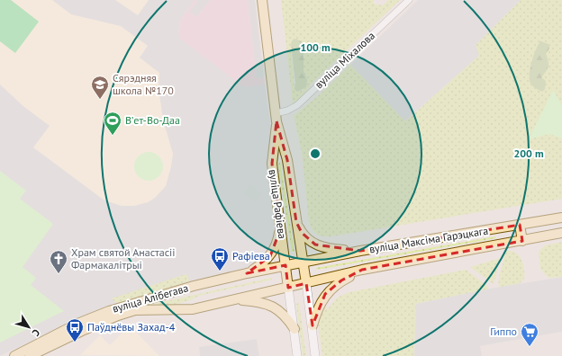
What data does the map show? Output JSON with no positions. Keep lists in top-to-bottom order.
{
  "streets": {
    "main road": ["вуліца Рафіева", "вуліца Максіма Гарэцкага", "вуліца Алібегава"],
    "street": ["вуліца Міхалова"]
  },
  "crossings": [
    ["вуліца Міхалова", "вуліца Рафіева"],
    ["вуліца Рафіева", "вуліца Максіма Гарэцкага"],
    ["вуліца Рафіева", "вуліца Алібегава"],
    ["вуліца Максіма Гарэцкага", "вуліца Алібегава"]
  ],
  "places": {
    "school or university": ["Сярэдняя школа №170"],
    "sports": ["Вʼет-Во-Даа"],
    "bus stop": ["Рафіева", "Паўднёвы Захад-4"],
    "church": ["Храм святой Анастасіі Фармакалітрыі"],
    "supermarket": ["Гиппо"]
  },
  "north": "bottom right",
  "rings": ["100 m", "200 m"]
}
